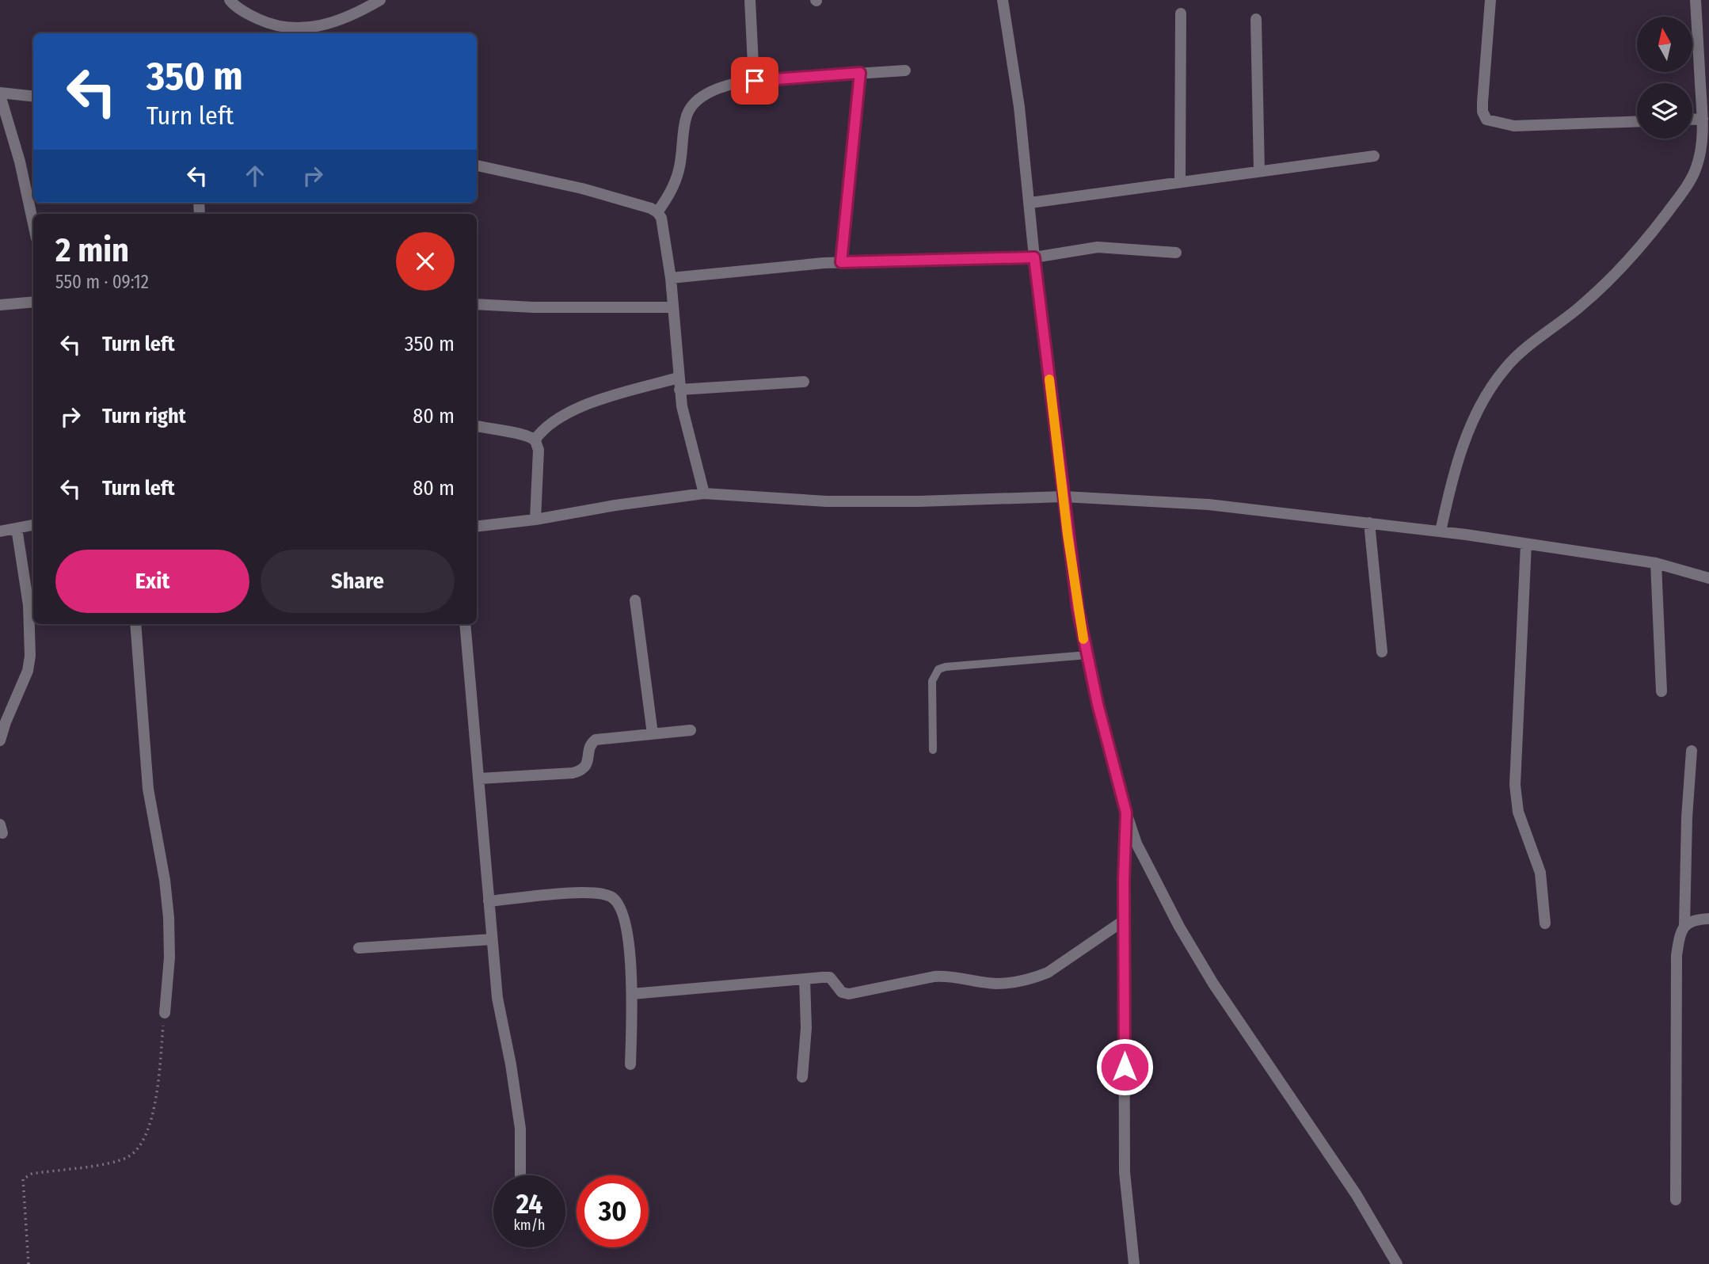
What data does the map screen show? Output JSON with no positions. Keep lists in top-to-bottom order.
{
  "north": "top",
  "page": {
    "turn": ["350 m", "Turn left"],
    "heading": ["2 min", "550 m · 09:12"],
    "list": [
      {
        "name": "Turn left",
        "value": "350 m"
      },
      {
        "name": "Turn right",
        "value": "80 m"
      },
      {
        "name": "Turn left",
        "value": "80 m"
      }
    ],
    "buttons": ["Exit", "Share"],
    "speed": "24 km/h",
    "limit": "30"
  }
}
